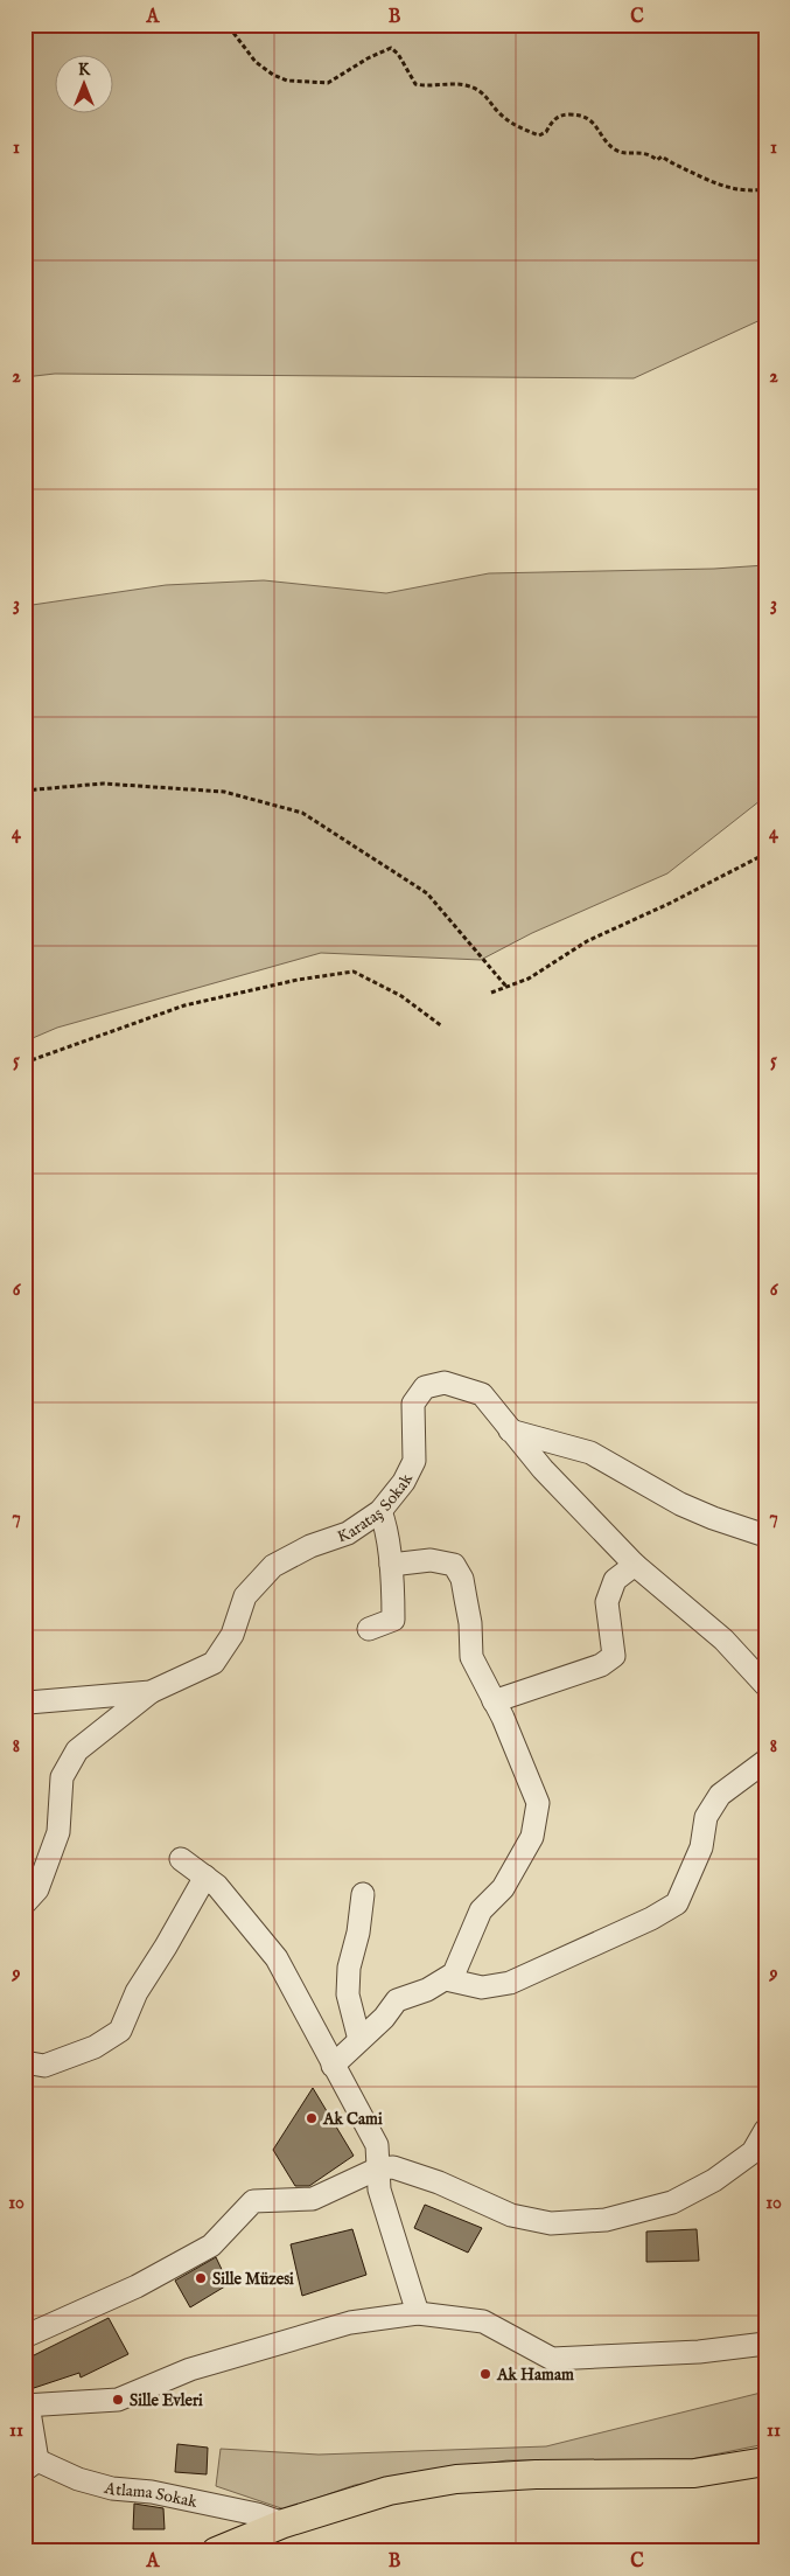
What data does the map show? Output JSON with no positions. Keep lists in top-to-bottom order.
{
  "streets": {
    "street": ["Karataş Sokak", "Atlama Sokak"]
  },
  "places": [
    "Ak Cami",
    "Sille Müzesi",
    "Ak Hamam",
    "Sille Evleri"
  ],
  "north": "top",
  "grid": {
    "columns": ["A", "B", "C"],
    "rows": [
      "1",
      "2",
      "3",
      "4",
      "5",
      "6",
      "7",
      "8",
      "9",
      "10",
      "11"
    ]
  }
}
